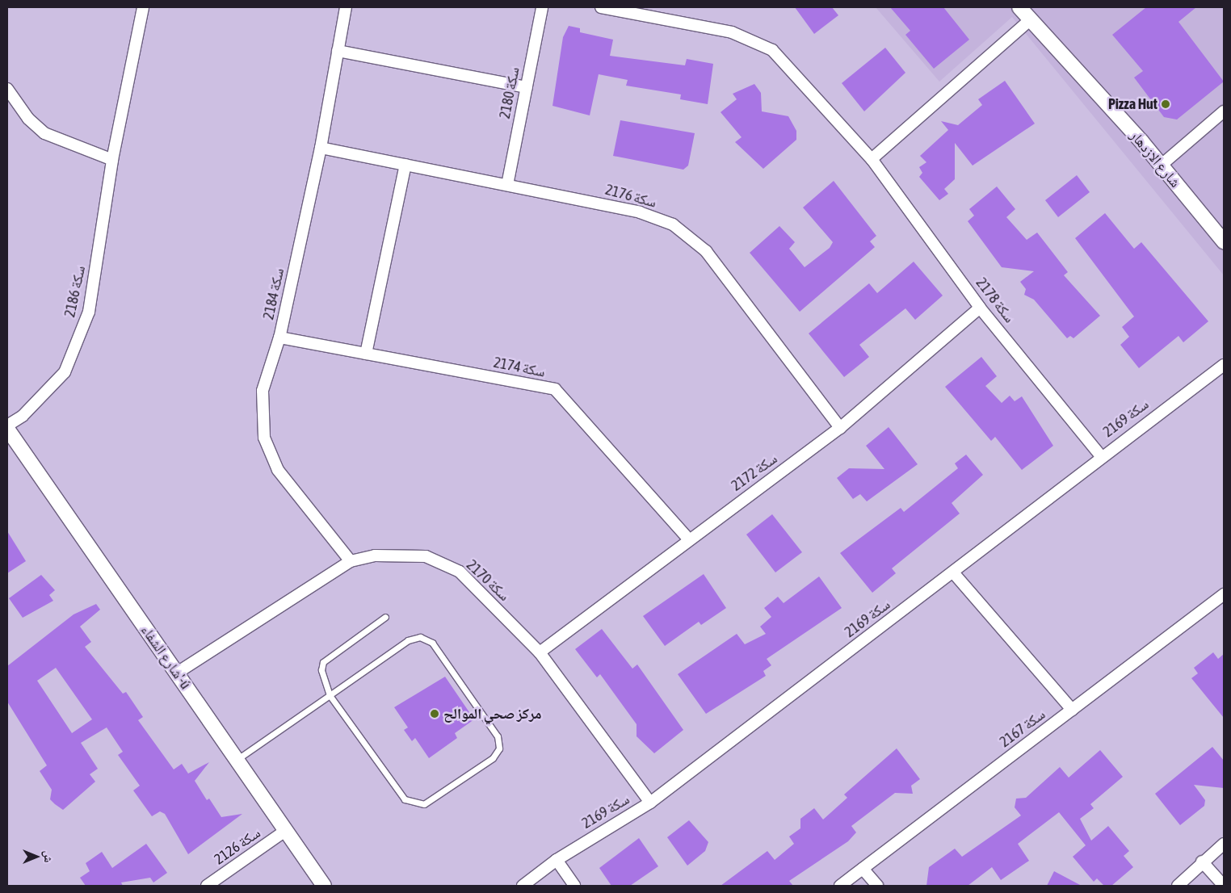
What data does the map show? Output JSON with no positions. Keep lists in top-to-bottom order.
{
  "streets": {
    "street": [
      "سكة 2180",
      "شارع الازدهار",
      "سكة 2176",
      "سكة 2186",
      "سكة 2184",
      "سكة 2178",
      "سكة 2174",
      "سكة 2169",
      "سكة 2172",
      "سكة 2170",
      "شارع الشفاء'-ú",
      "سكة 2167",
      "سكة 2126"
    ]
  },
  "crossings": [
    ["سكة 2180", "سكة 2176"],
    ["سكة 2176", "سكة 2184"],
    ["سكة 2176", "سكة 2172"],
    ["سكة 2186", "شارع الشفاء'-ú"],
    ["سكة 2184", "سكة 2174"],
    ["سكة 2184", "سكة 2170"],
    ["سكة 2178", "سكة 2169"],
    ["سكة 2178", "سكة 2172"],
    ["سكة 2174", "سكة 2172"],
    ["سكة 2169", "سكة 2170"],
    ["سكة 2172", "سكة 2170"],
    ["سكة 2170", "شارع الشفاء'-ú"],
    ["شارع الشفاء'-ú", "سكة 2126"]
  ],
  "places": ["Pizza Hut", "مركز صحي الموالح"],
  "north": "right"
}
